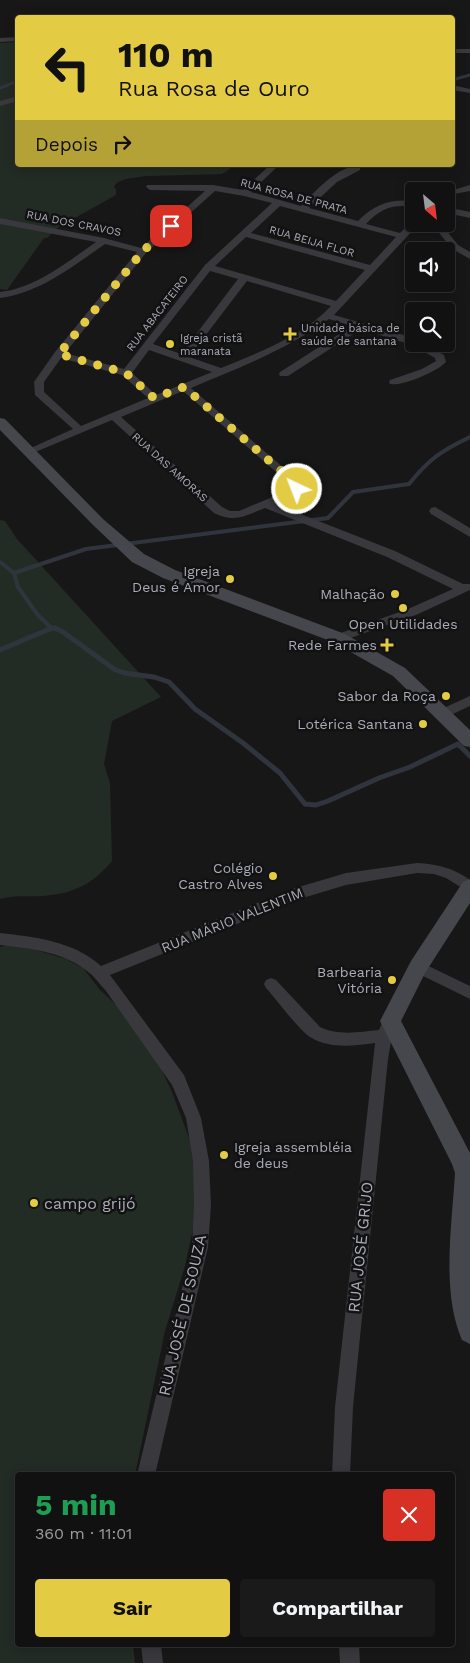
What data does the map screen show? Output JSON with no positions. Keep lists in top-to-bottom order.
{
  "streets": {
    "street": [
      "RUA ROSA DE PRATA",
      "RUA DOS CRAVOS",
      "RUA BEIJA FLOR",
      "RUA ABACATEIRO",
      "RUA DAS AMORAS",
      "RUA MÁRIO VALENTIM",
      "RUA JOSÉ GRIJO",
      "RUA JOSÉ DE SOUZA"
    ]
  },
  "crossings": [
    ["RUA ROSA DE PRATA", "RUA ABACATEIRO"],
    ["RUA BEIJA FLOR", "RUA ABACATEIRO"],
    ["RUA MÁRIO VALENTIM", "RUA JOSÉ DE SOUZA"]
  ],
  "places": {
    "health": ["Unidade básica de saúde de santana", "Rede Farmes"],
    "other": [
      "Igreja cristã maranata",
      "Igreja Deus é Amor",
      "Malhação",
      "Open Utilidades",
      "Sabor da Roça",
      "Lotérica Santana",
      "Colégio Castro Alves",
      "Barbearia Vitória",
      "Igreja assembléia de deus",
      "campo grijó"
    ]
  },
  "north": "bottom right",
  "page": {
    "turn": ["110 m", "Rua Rosa de Ouro"],
    "then": "Depois",
    "heading": ["5 min", "360 m · 11:01"],
    "buttons": ["Sair", "Compartilhar"]
  }
}
